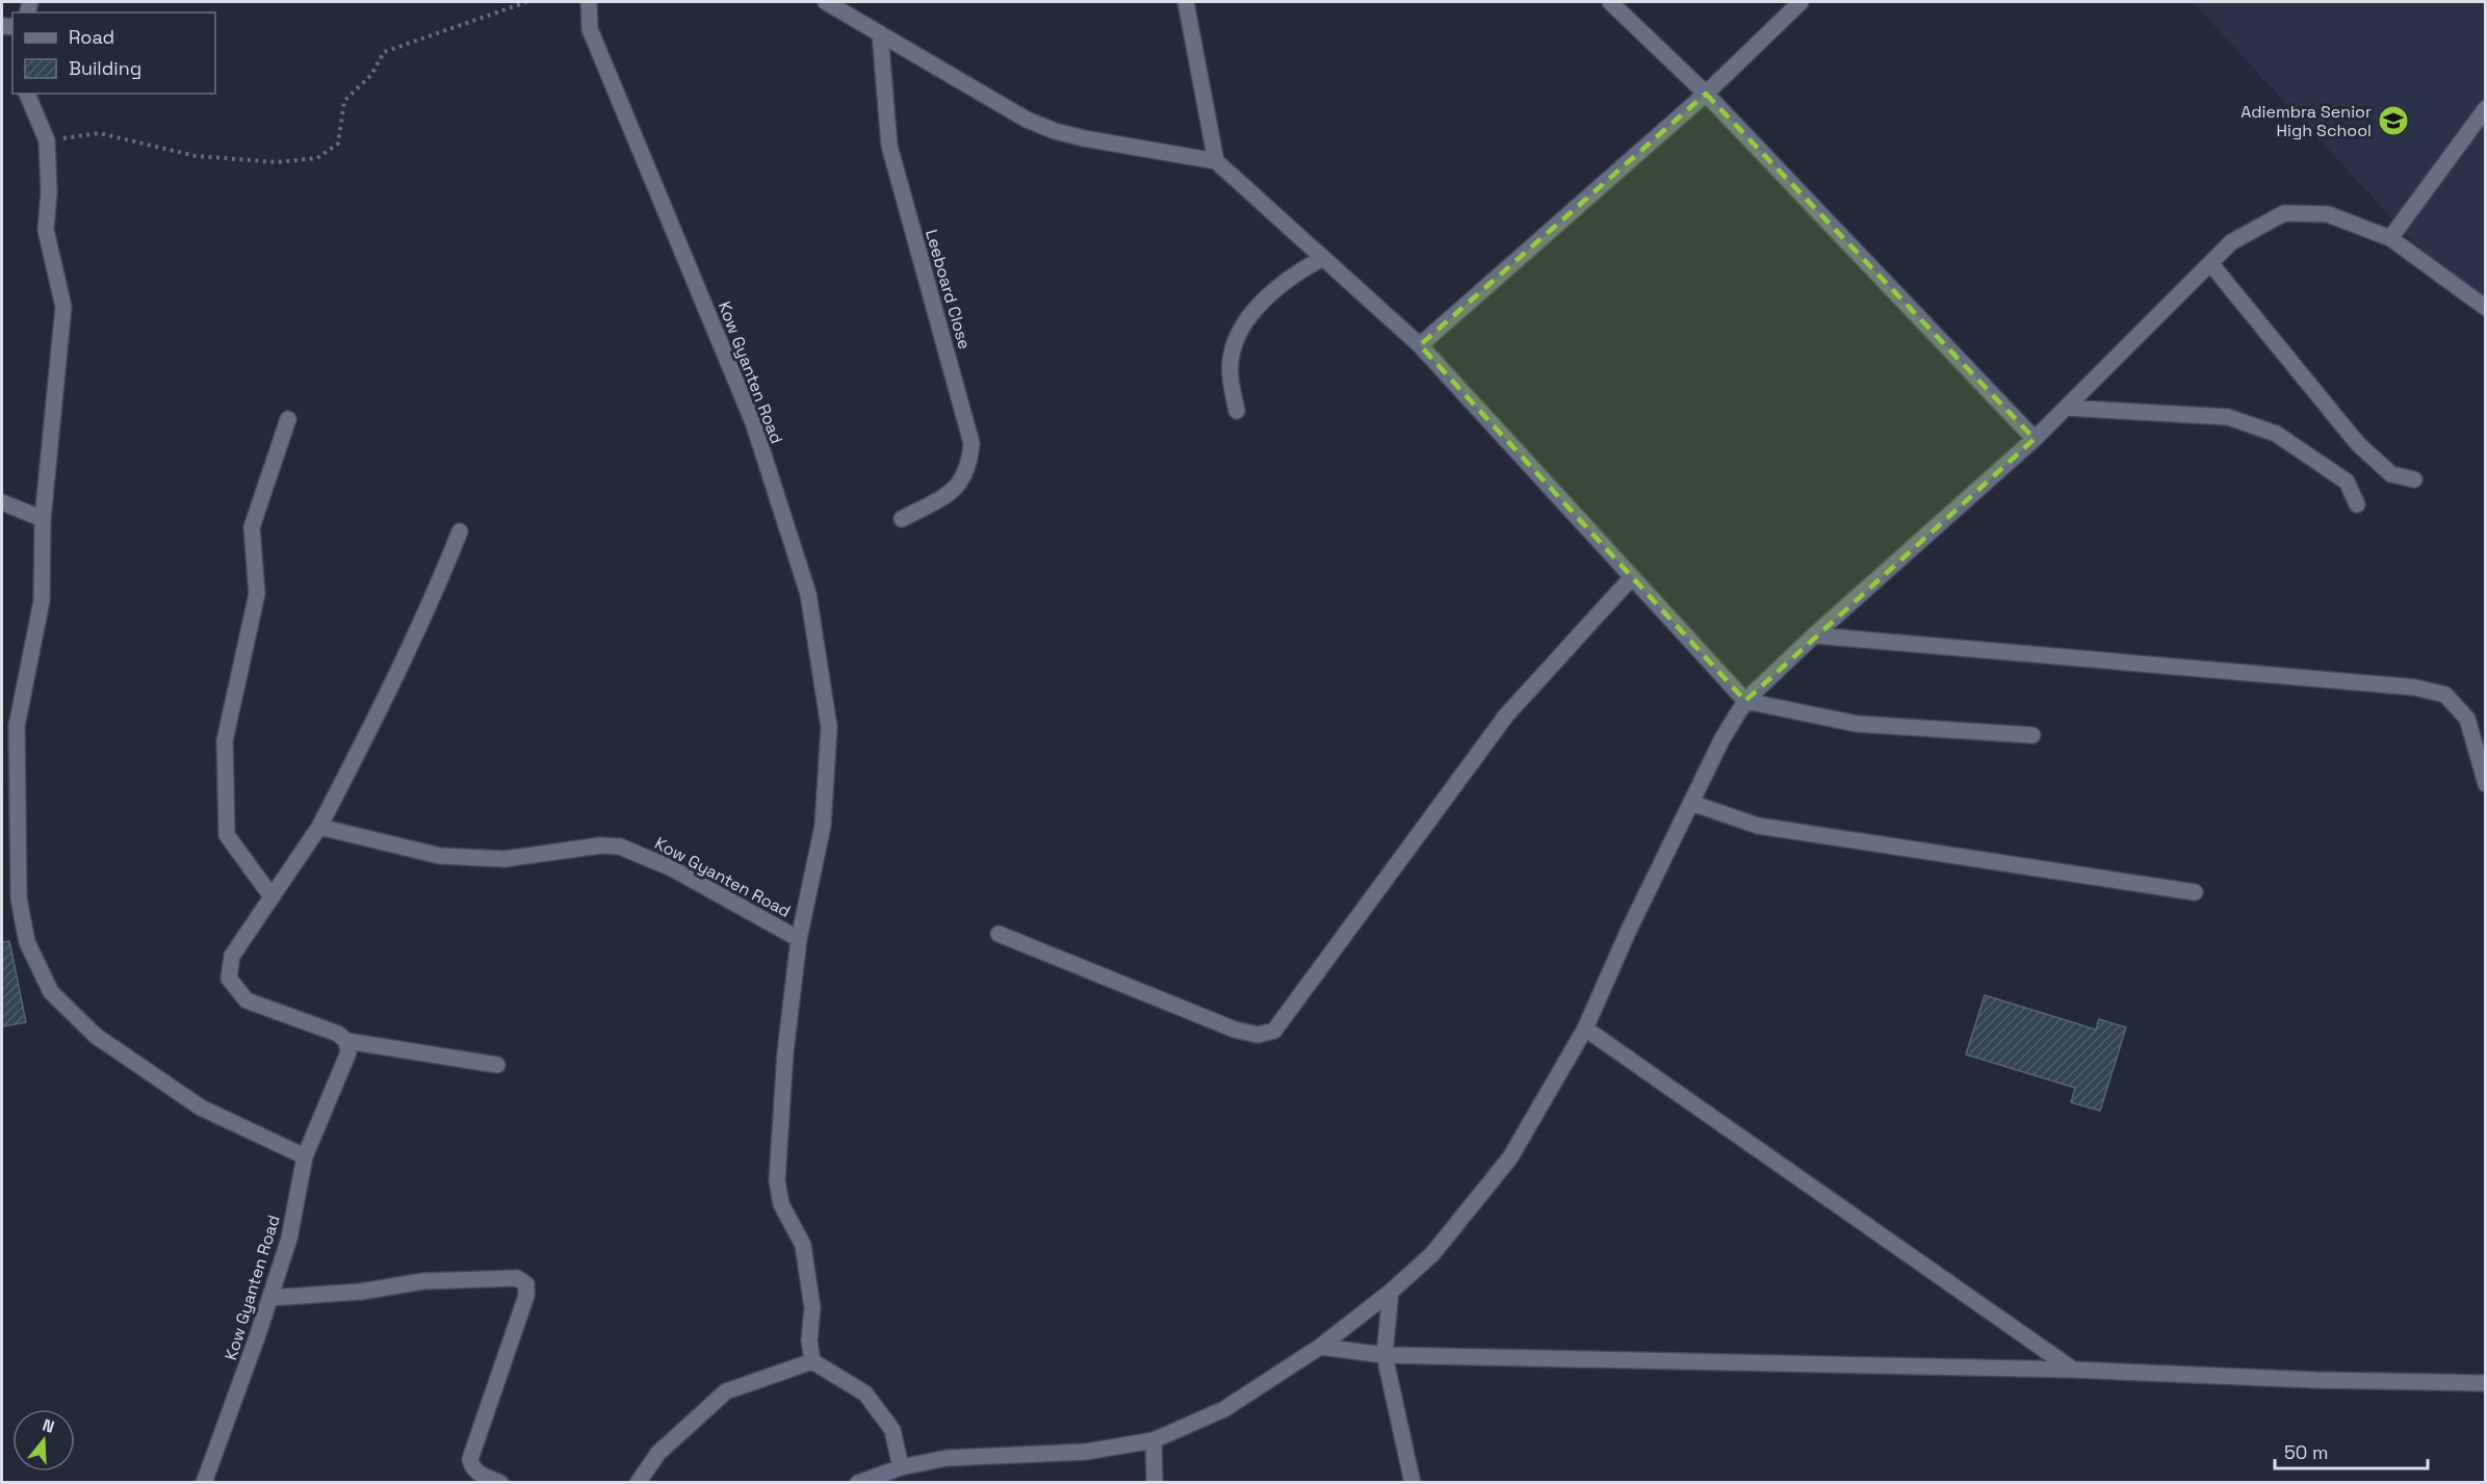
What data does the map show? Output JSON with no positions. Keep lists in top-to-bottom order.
{
  "streets": {
    "street": ["Leeboard Close", "Kow Gyanten Road"]
  },
  "places": {
    "school or university": ["Adiembra Senior High School"]
  },
  "legend": ["Road", "Building"],
  "scale_bar": "50 m",
  "north": "top"
}
